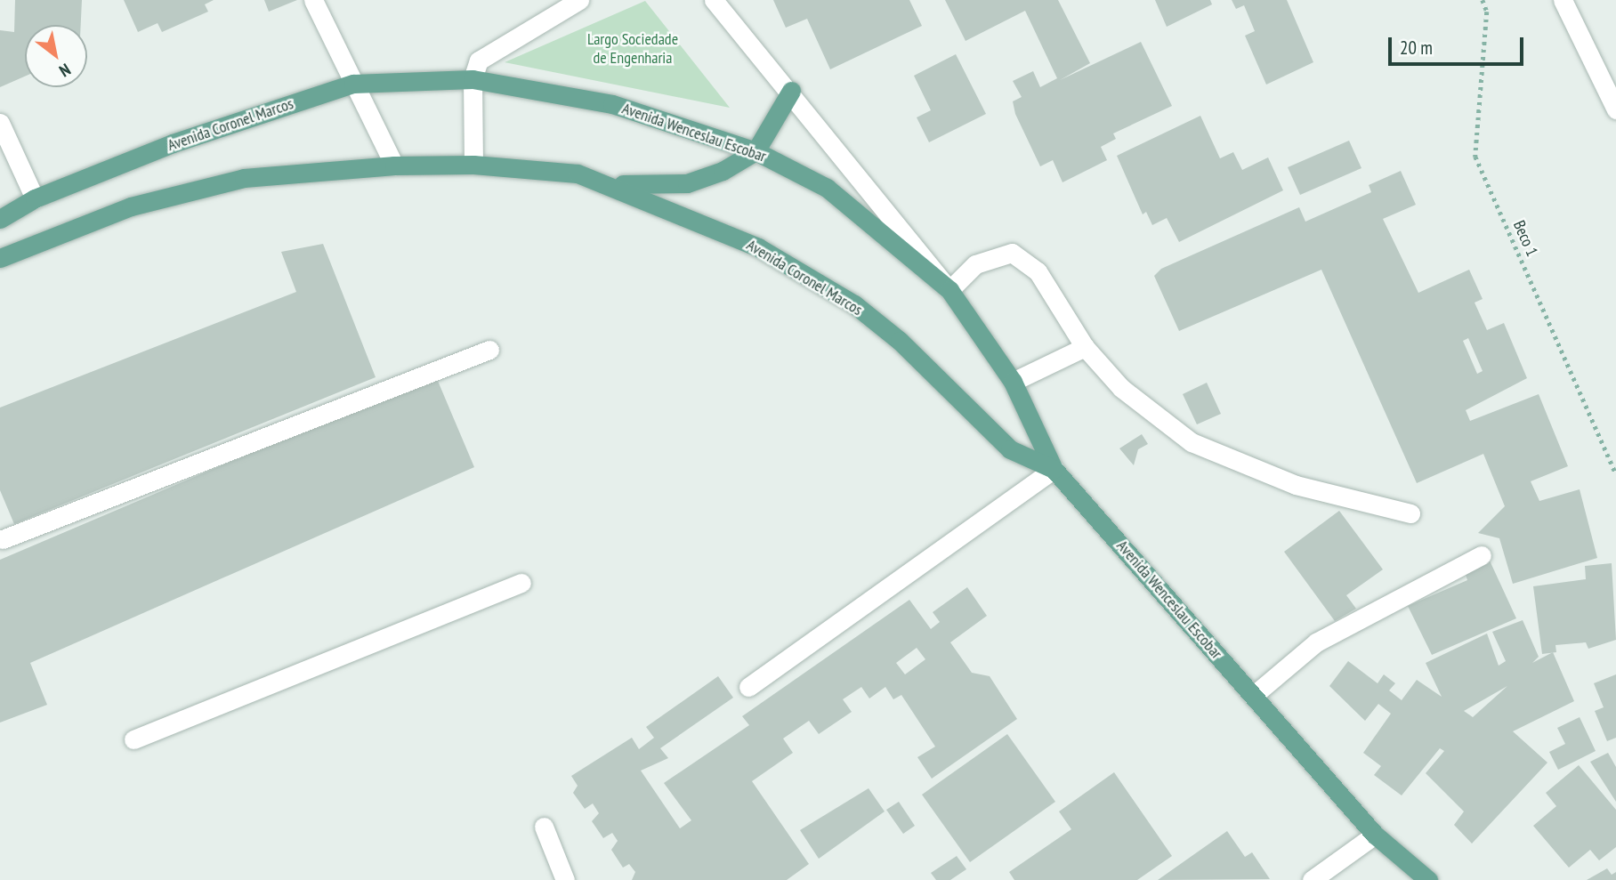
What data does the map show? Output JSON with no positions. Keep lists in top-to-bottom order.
{
  "streets": {
    "main road": ["Avenida Coronel Marcos", "Avenida Wenceslau Escobar"],
    "path": ["Beco 1"]
  },
  "crossings": [
    ["Avenida Coronel Marcos", "Avenida Wenceslau Escobar"]
  ],
  "parks": ["Largo Sociedade de Engenharia"],
  "scale_bar": "20 m",
  "north": "bottom right"
}
